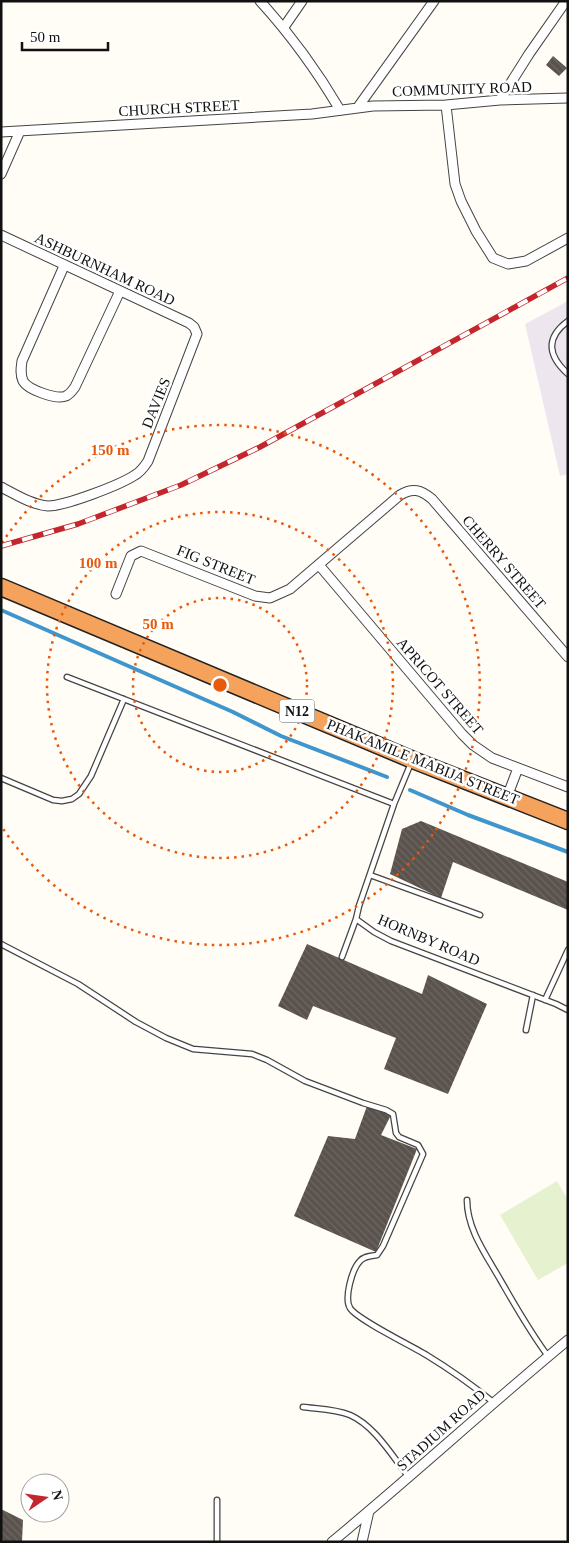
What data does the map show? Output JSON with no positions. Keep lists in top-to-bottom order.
{
  "streets": {
    "highway": ["N12", "PHAKAMILE MABIJA STREET"],
    "street": [
      "COMMUNITY ROAD",
      "CHURCH STREET",
      "ASHBURNHAM ROAD",
      "DAVIES",
      "CHERRY STREET",
      "FIG STREET",
      "APRICOT STREET",
      "STADIUM ROAD"
    ],
    "lane": ["HORNBY ROAD"]
  },
  "crossings": [
    ["COMMUNITY ROAD", "CHURCH STREET"],
    ["ASHBURNHAM ROAD", "DAVIES"],
    ["CHERRY STREET", "FIG STREET"],
    ["FIG STREET", "APRICOT STREET"],
    ["PHAKAMILE MABIJA STREET", "HORNBY ROAD"]
  ],
  "scale_bar": "50 m",
  "north": "right",
  "rings": ["150 m", "100 m", "50 m"]
}
